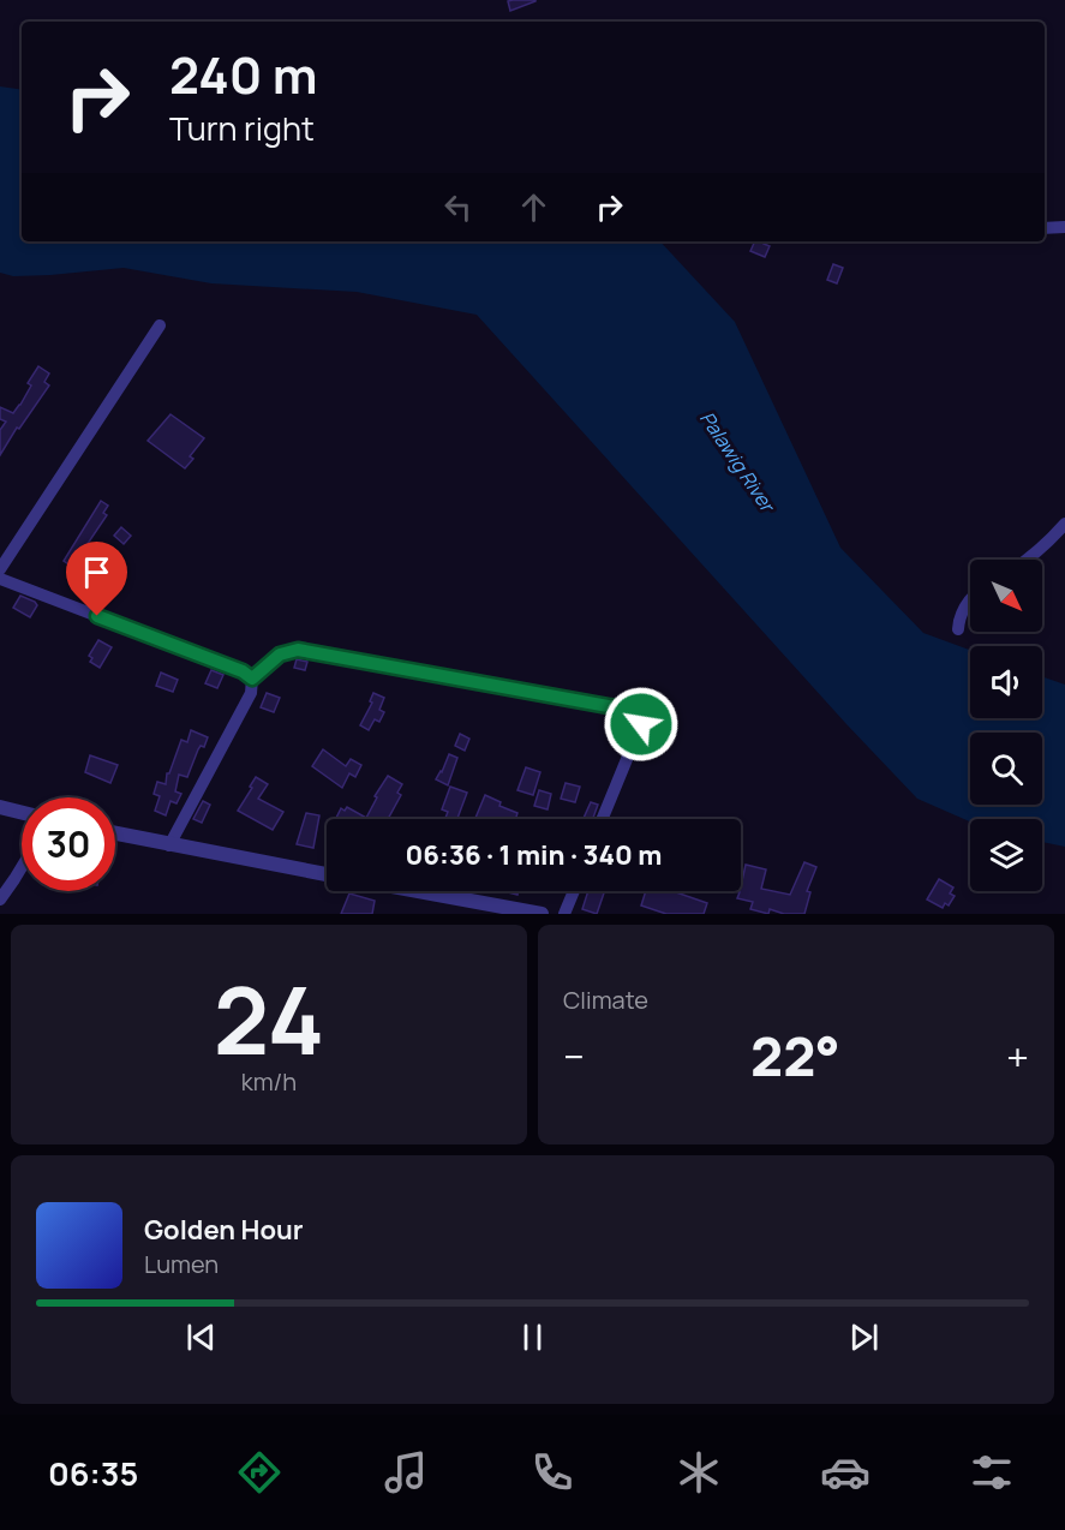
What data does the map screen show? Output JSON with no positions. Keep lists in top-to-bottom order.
{
  "water": ["Palawig River"],
  "north": "bottom right",
  "page": {
    "turn": ["240 m", "Turn right"],
    "limit": "30",
    "trip": "06:36 · 1 min · 340 m",
    "tile": [
      ["24", "km/h"],
      "Climate"
    ],
    "heat": ["−", "22°", "+"],
    "song": ["Golden Hour", "Lumen"],
    "tabs": "06:35"
  }
}
